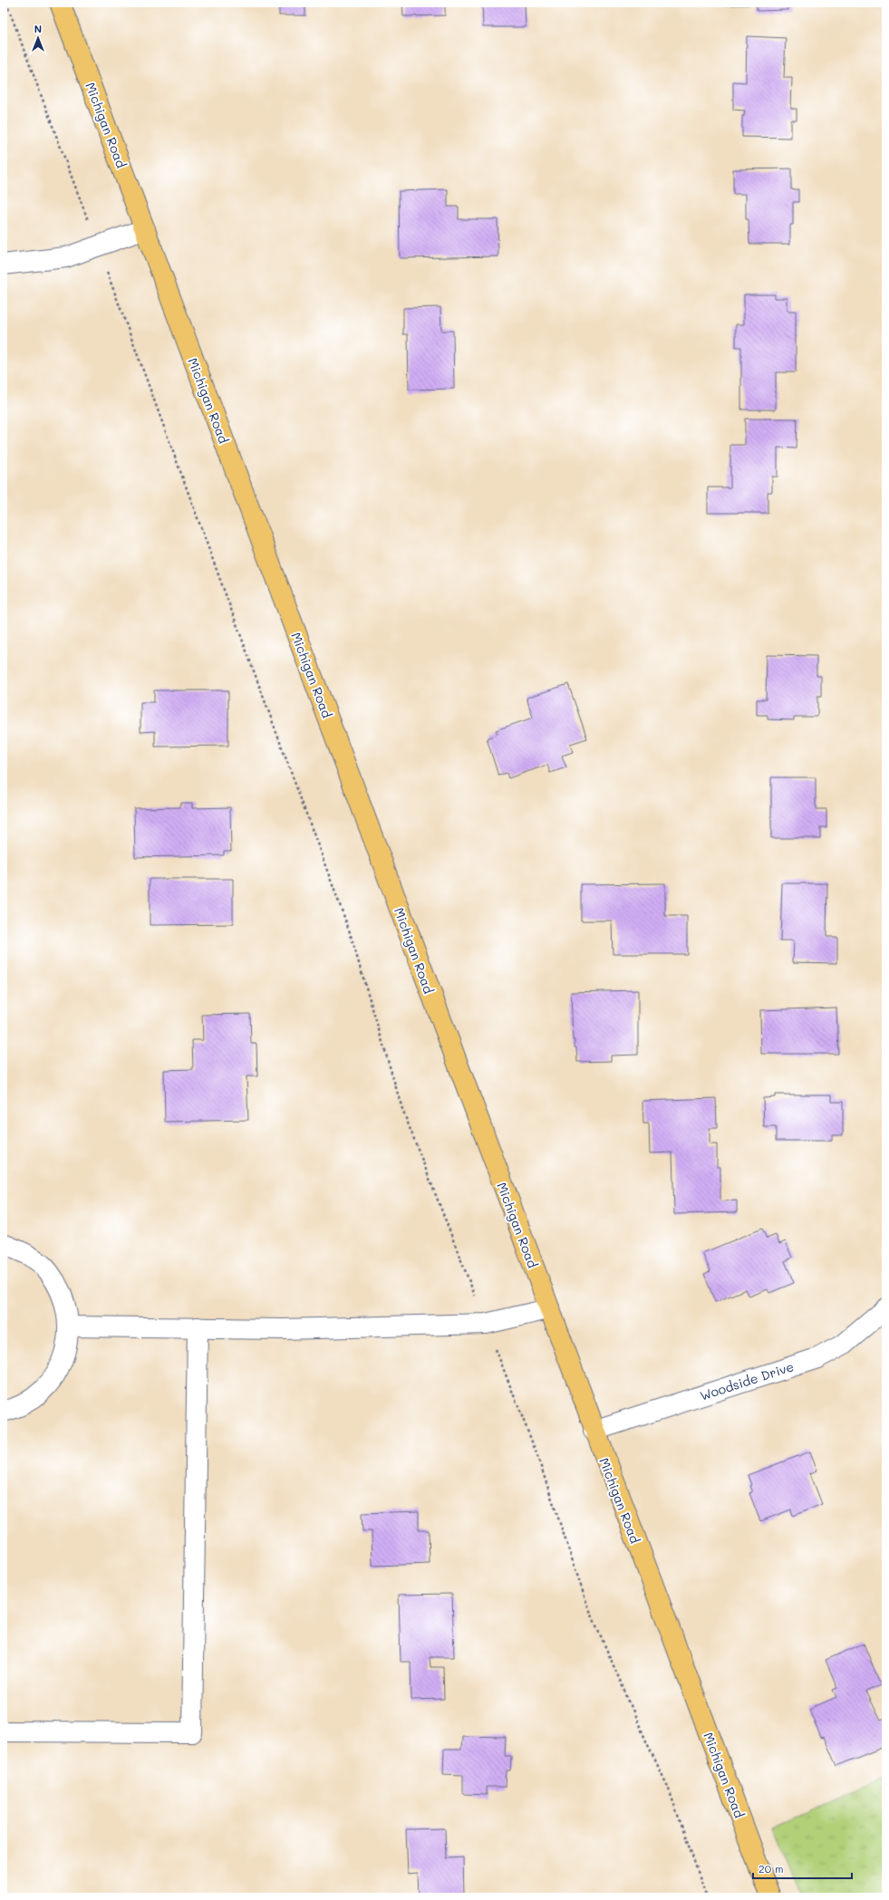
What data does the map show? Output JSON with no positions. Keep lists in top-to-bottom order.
{
  "streets": {
    "main road": ["Michigan Road"],
    "street": ["Woodside Drive"]
  },
  "crossings": [
    ["Michigan Road", "Woodside Drive"]
  ],
  "scale_bar": "20 m",
  "north": "top"
}
